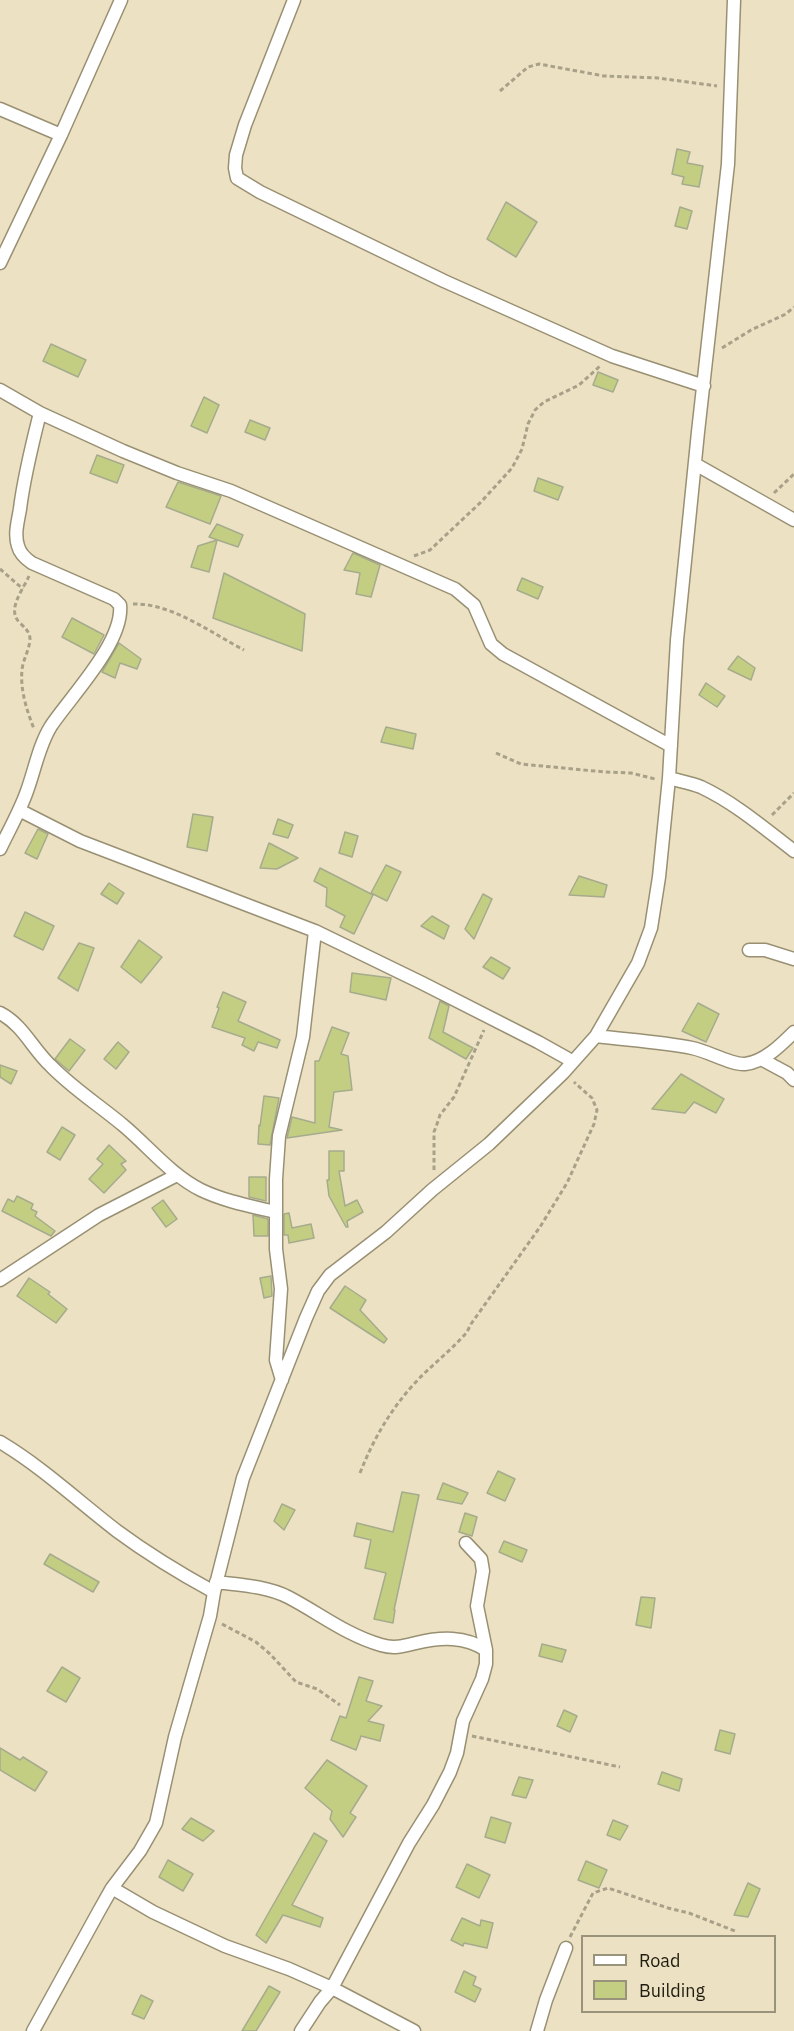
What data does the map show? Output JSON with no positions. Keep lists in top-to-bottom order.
{
  "legend": ["Road", "Building"]
}
